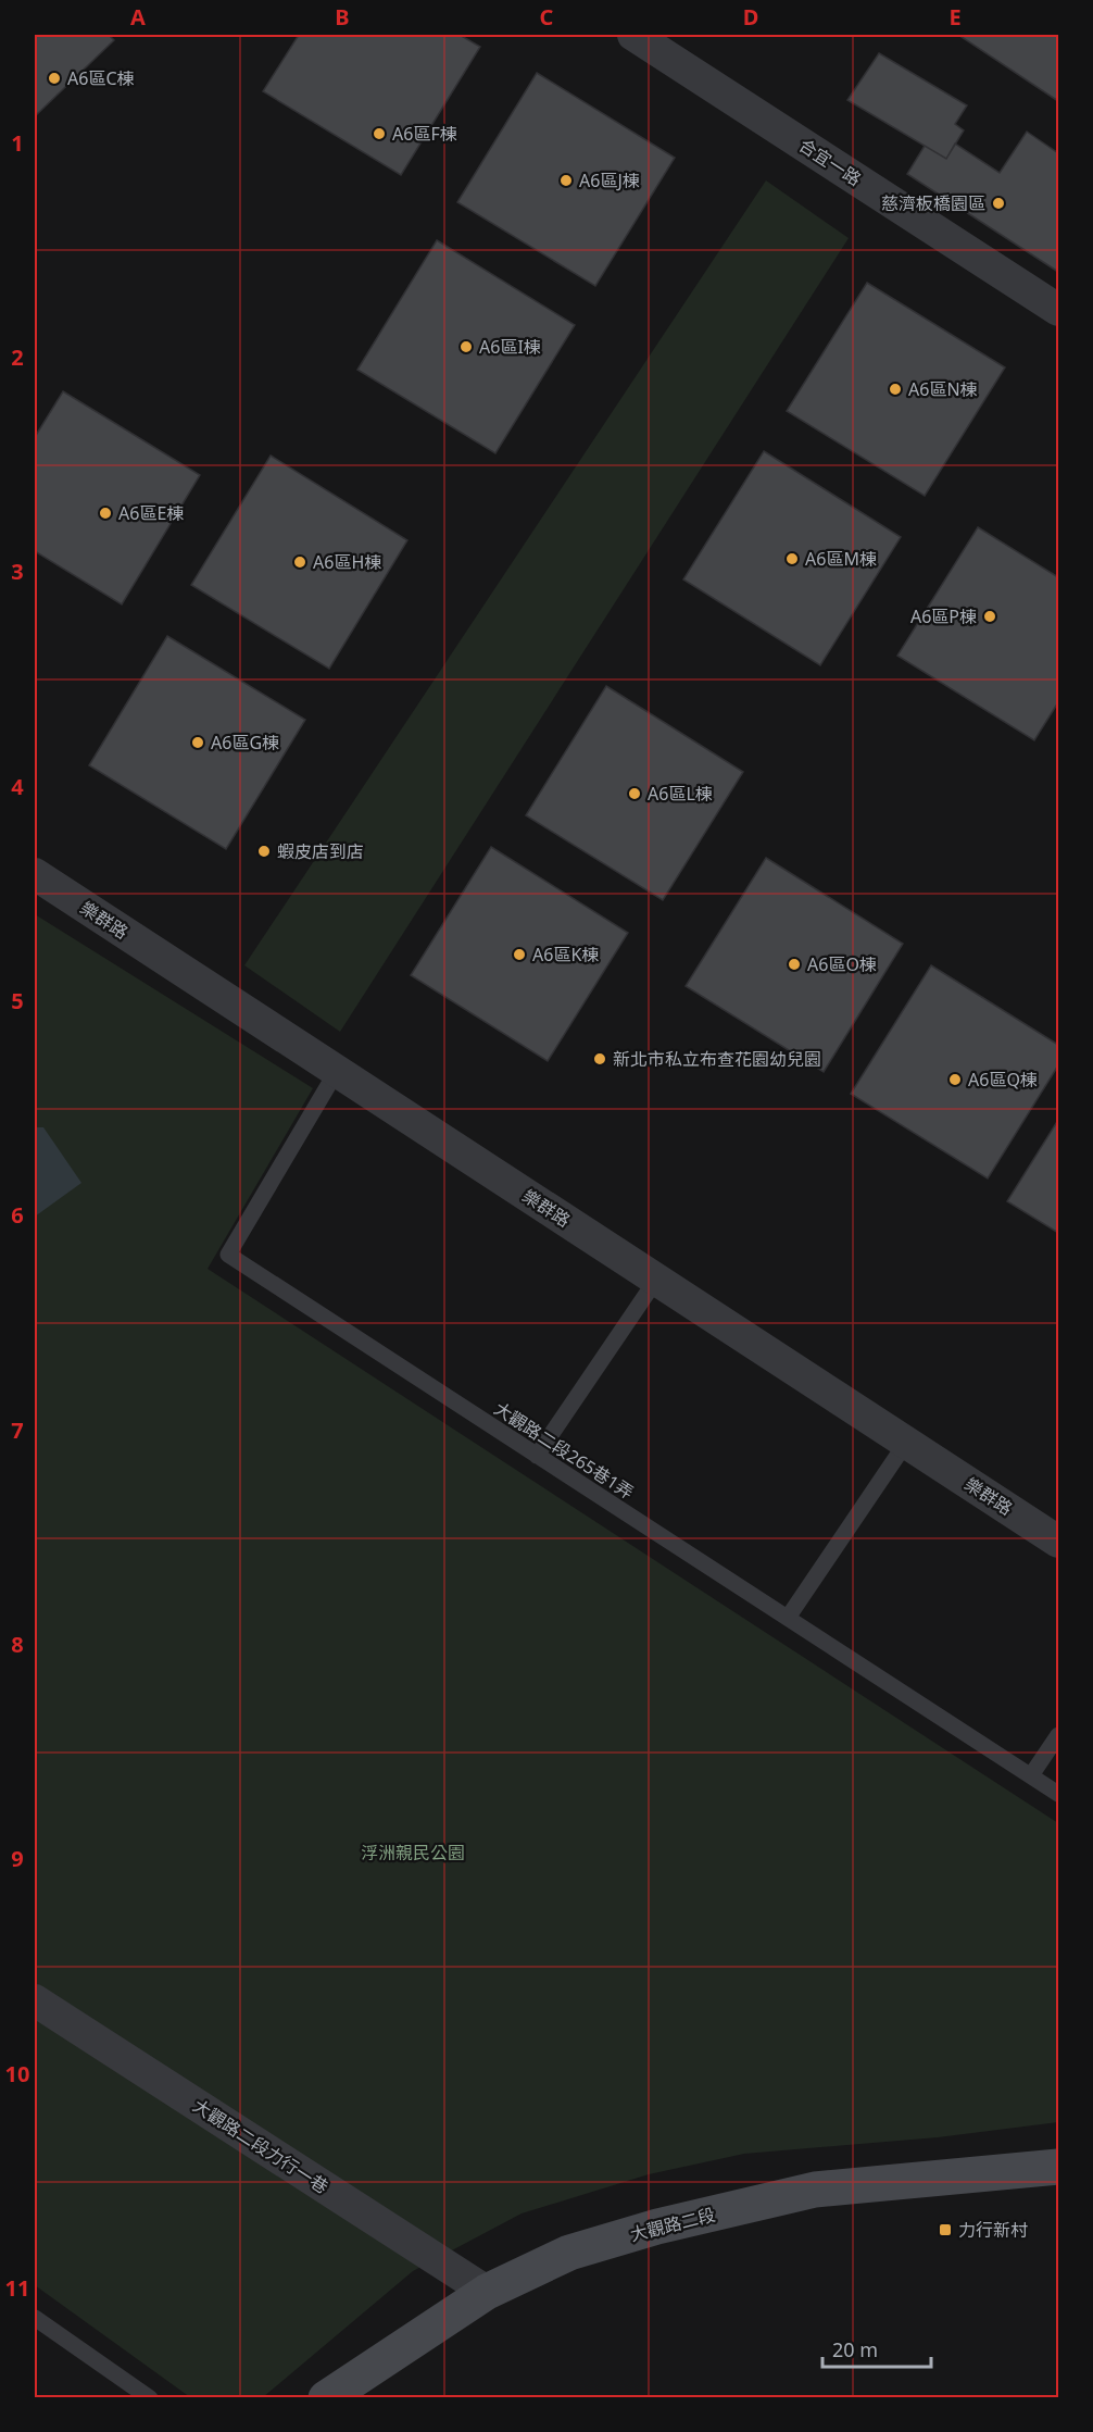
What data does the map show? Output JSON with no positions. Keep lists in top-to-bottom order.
{
  "streets": {
    "main road": ["大觀路二段"],
    "street": ["合宜一路", "樂群路", "大觀路二段力行一巷"],
    "lane": ["大觀路二段265巷1弄"]
  },
  "crossings": [
    ["樂群路", "大觀路二段265巷1弄"],
    ["大觀路二段力行一巷", "大觀路二段"]
  ],
  "parks": ["浮洲親民公園"],
  "places": {
    "other": [
      "A6區C棟",
      "A6區F棟",
      "A6區J棟",
      "慈濟板橋園區",
      "A6區I棟",
      "A6區N棟",
      "A6區E棟",
      "A6區M棟",
      "A6區H棟",
      "A6區P棟",
      "A6區G棟",
      "A6區L棟",
      "蝦皮店到店",
      "A6區K棟",
      "A6區O棟",
      "新北市私立布查花園幼兒園",
      "A6區Q棟"
    ],
    "transit": ["力行新村"]
  },
  "scale_bar": "20 m",
  "grid": {
    "columns": [
      "A",
      "B",
      "C",
      "D",
      "E"
    ],
    "rows": [
      "1",
      "2",
      "3",
      "4",
      "5",
      "6",
      "7",
      "8",
      "9",
      "10",
      "11"
    ]
  }
}
